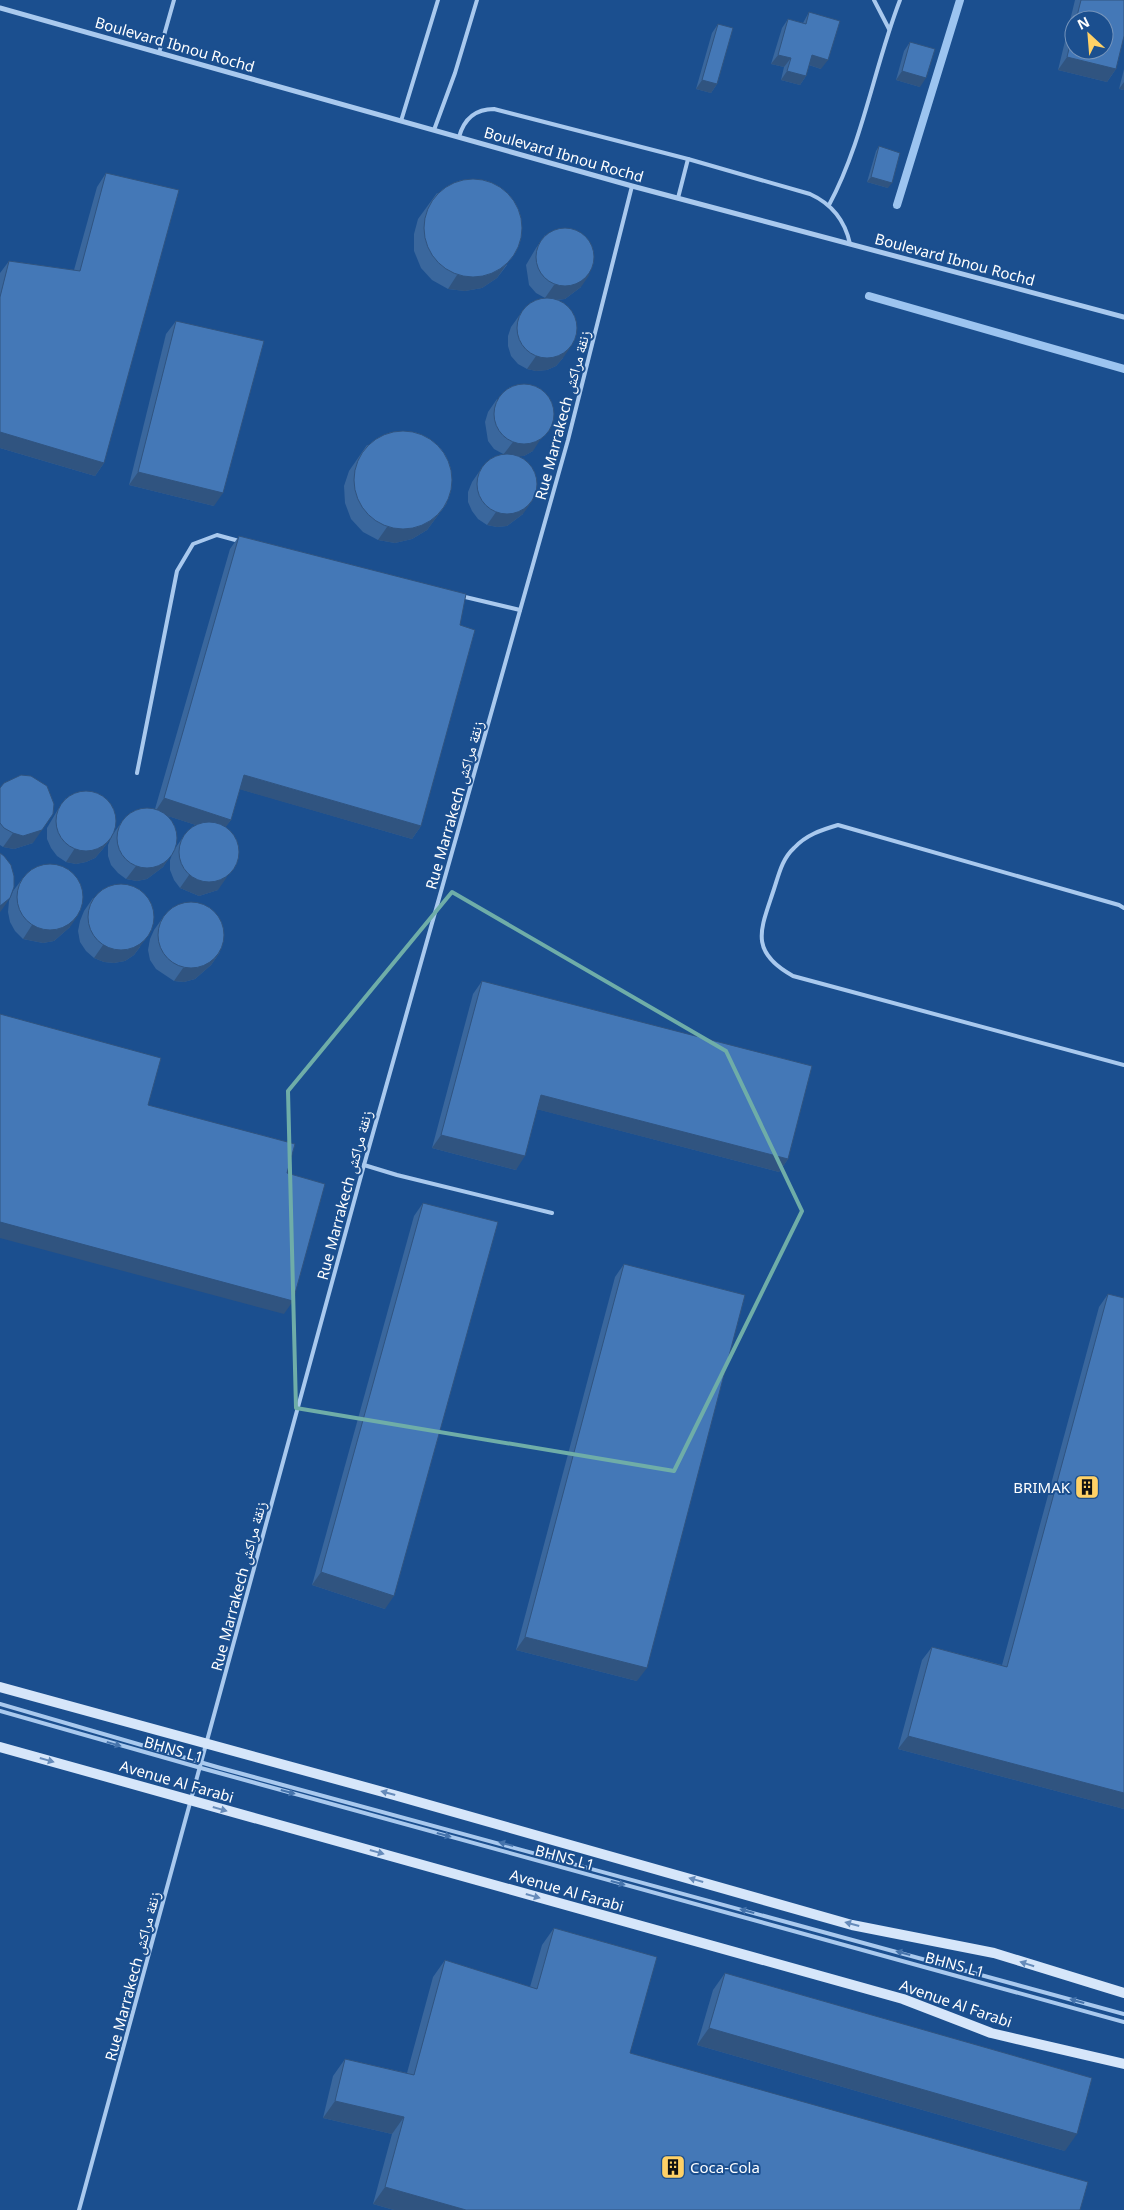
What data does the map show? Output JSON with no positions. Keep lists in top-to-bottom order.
{
  "streets": {
    "street": ["Boulevard Ibnou Rochd", "Avenue Al Farabi"],
    "lane": ["Rue Marrakech زنقة مراكش", "BHNS L1"]
  },
  "crossings": [
    ["Boulevard Ibnou Rochd", "Rue Marrakech زنقة مراكش"],
    ["Rue Marrakech زنقة مراكش", "BHNS L1"],
    ["Rue Marrakech زنقة مراكش", "Avenue Al Farabi"]
  ],
  "places": {
    "building": ["BRIMAK", "Coca-Cola"]
  },
  "north": "top left"
}
